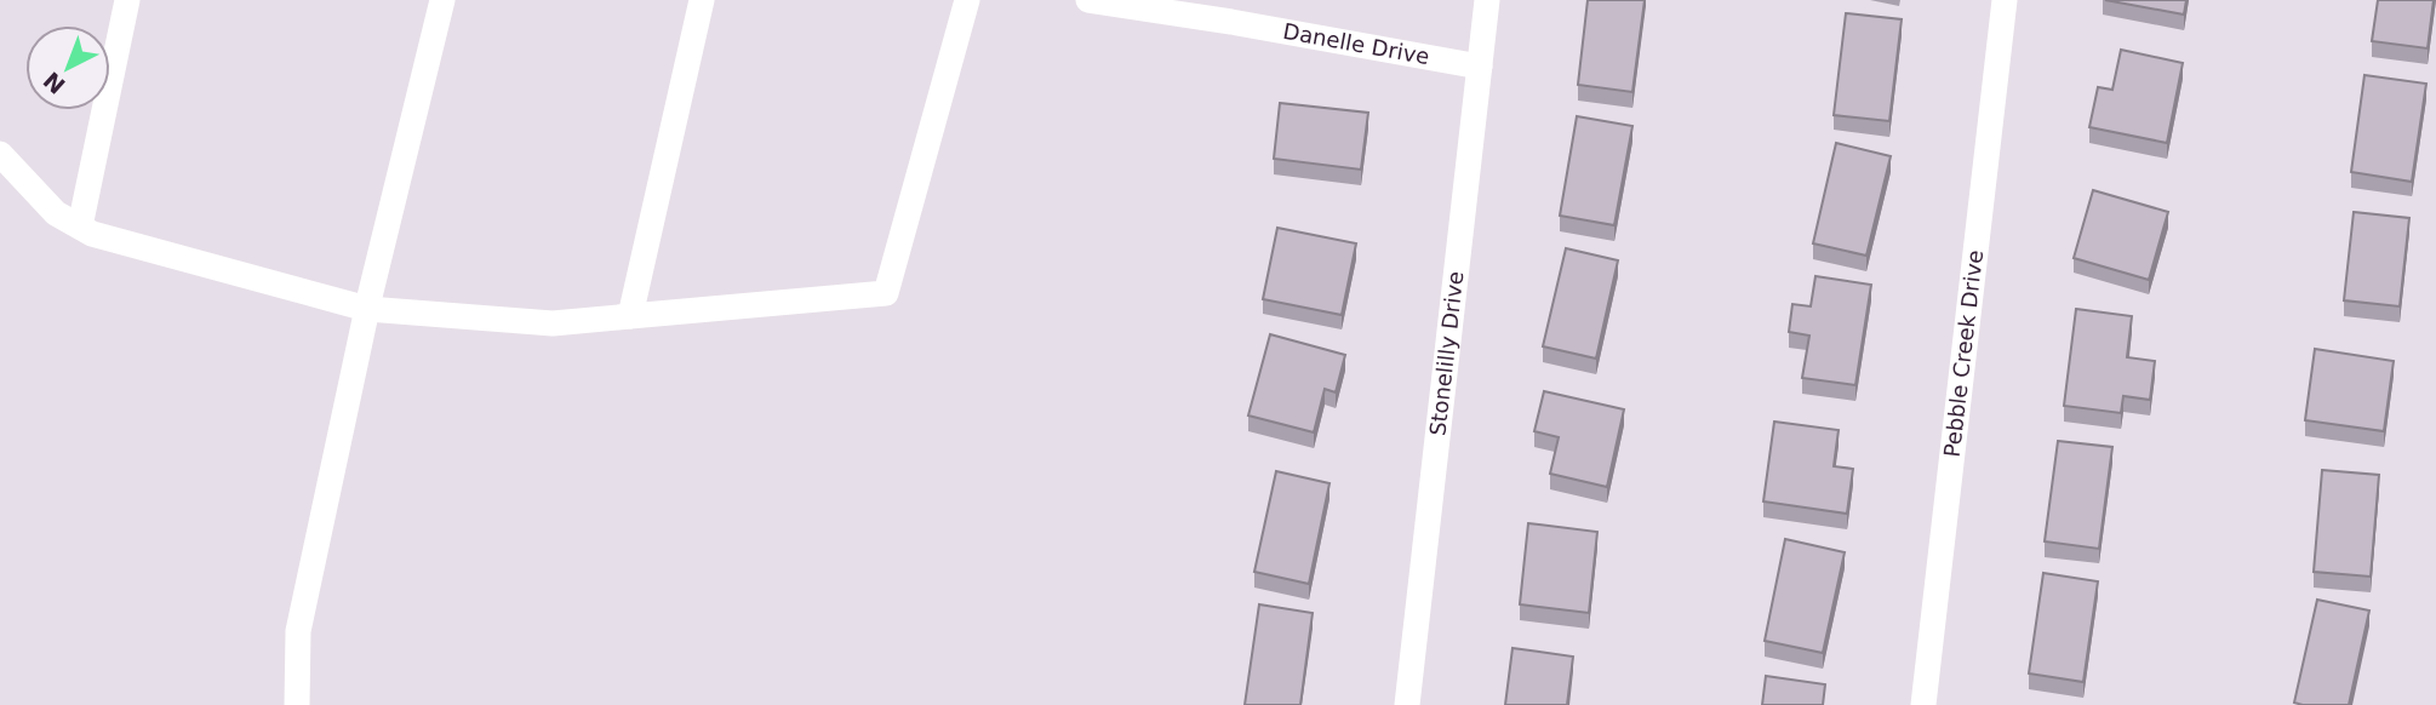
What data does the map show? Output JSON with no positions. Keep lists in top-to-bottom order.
{
  "streets": {
    "street": ["Danelle Drive", "Stonelilly Drive", "Pebble Creek Drive"]
  },
  "crossings": [
    ["Danelle Drive", "Stonelilly Drive"]
  ],
  "north": "bottom left"
}
